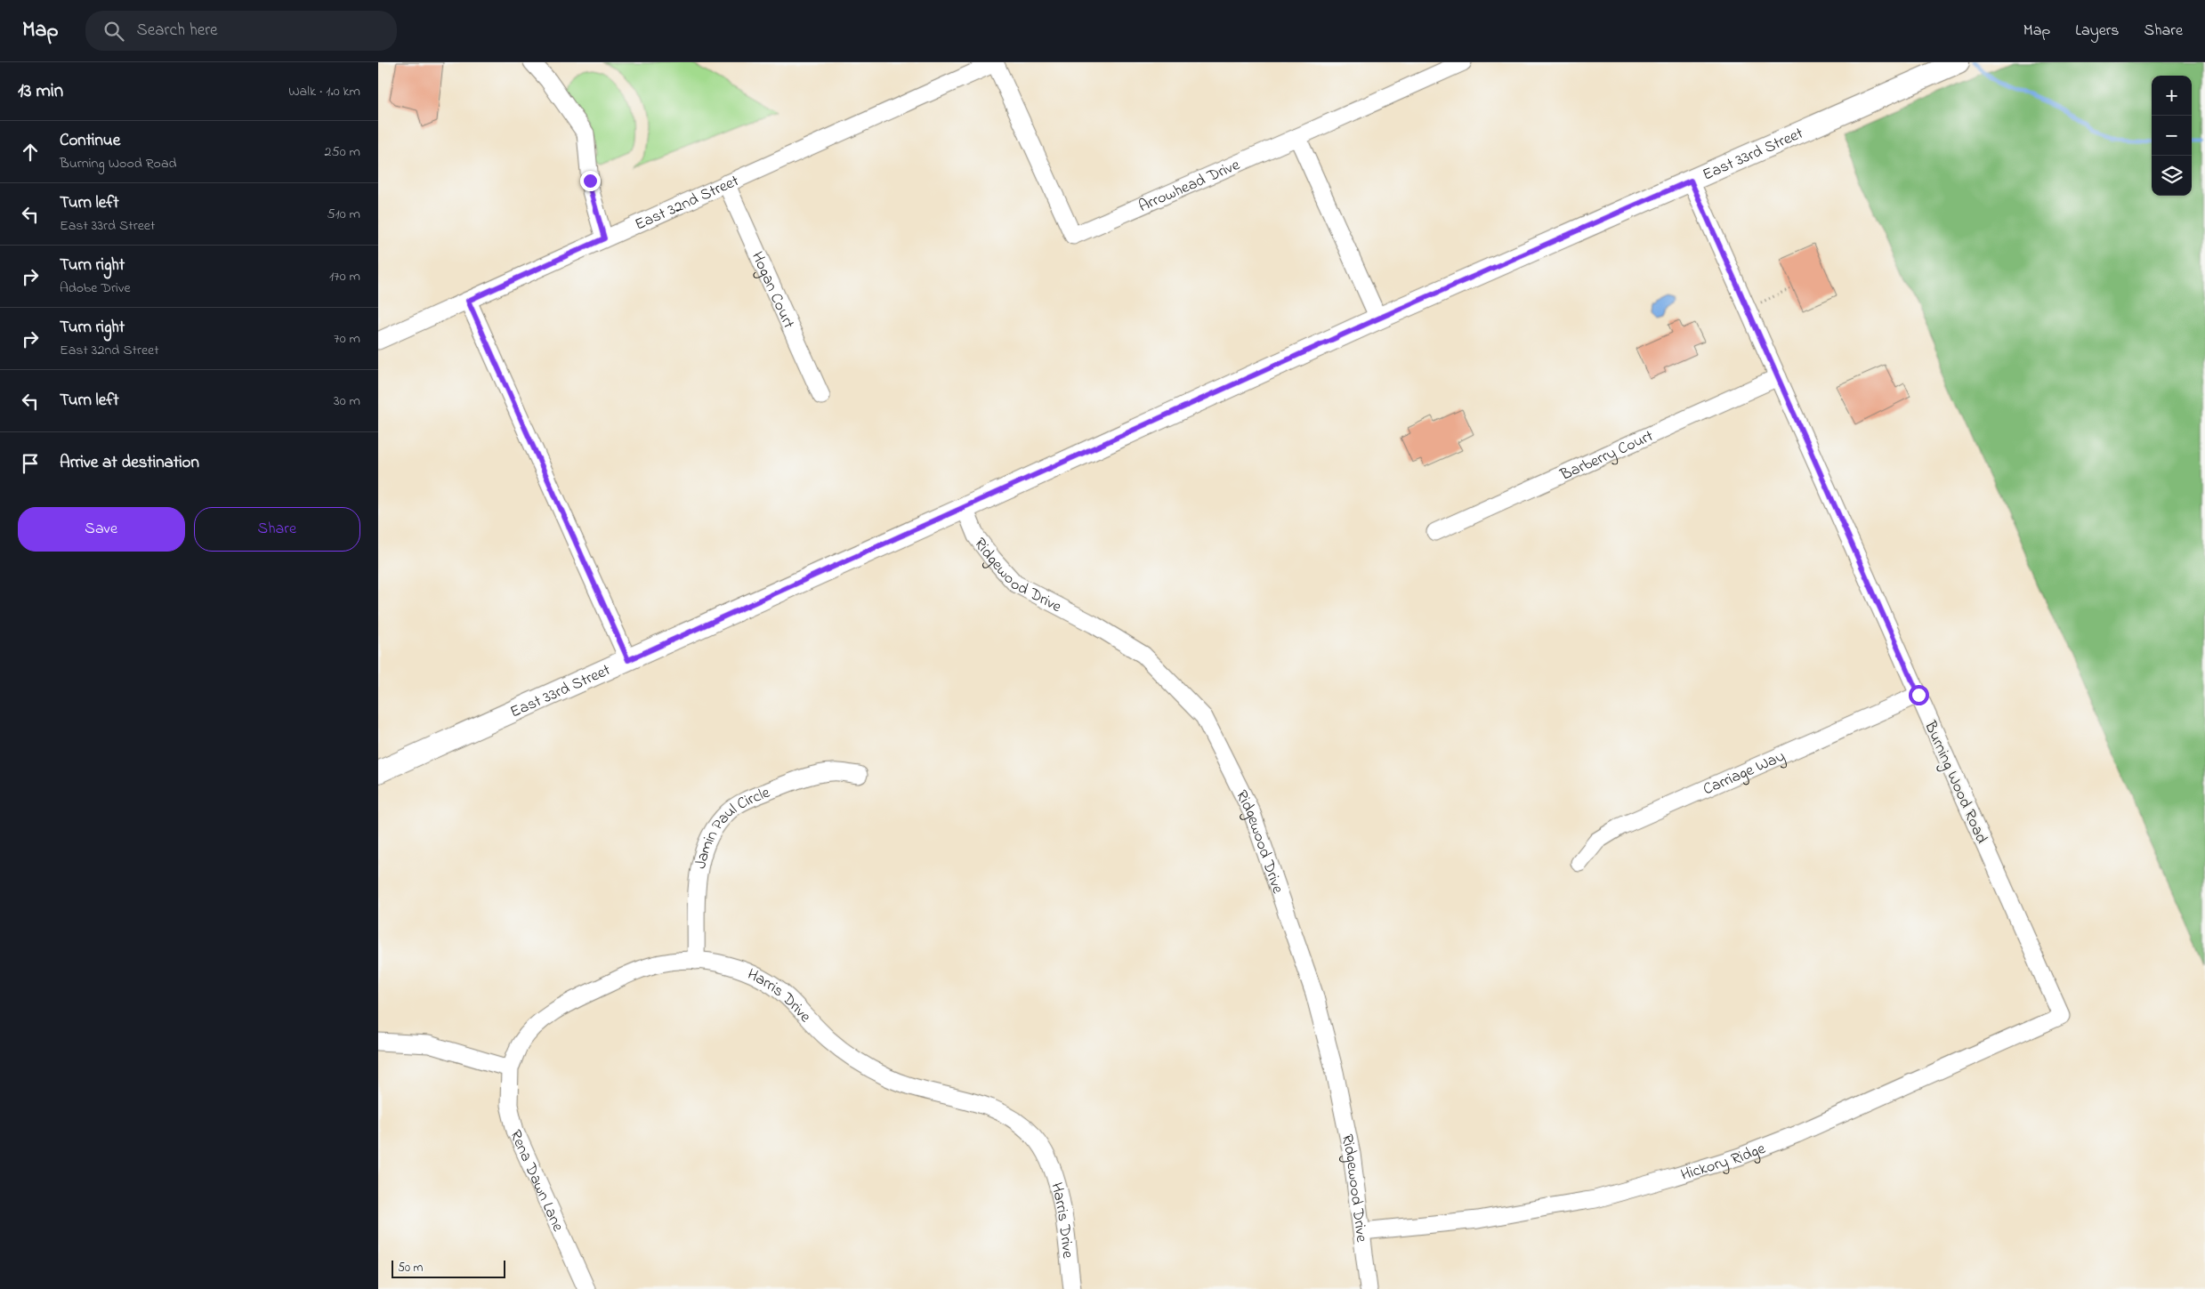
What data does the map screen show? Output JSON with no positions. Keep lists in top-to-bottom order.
{
  "streets": {
    "street": [
      "East 33rd Street",
      "Arrowhead Drive",
      "East 32nd Street",
      "Hogan Court",
      "Barberry Court",
      "Ridgewood Drive",
      "Carriage Way",
      "Burning Wood Road",
      "Jamin Paul Circle",
      "Harris Drive",
      "Hickory Ridge",
      "Rena Dawn Lane"
    ]
  },
  "crossings": [
    ["East 33rd Street", "Ridgewood Drive"],
    ["East 33rd Street", "Burning Wood Road"],
    ["Arrowhead Drive", "East 32nd Street"],
    ["East 32nd Street", "Hogan Court"],
    ["Barberry Court", "Burning Wood Road"],
    ["Ridgewood Drive", "Hickory Ridge"],
    ["Carriage Way", "Burning Wood Road"],
    ["Burning Wood Road", "Hickory Ridge"],
    ["Jamin Paul Circle", "Harris Drive"],
    ["Harris Drive", "Rena Dawn Lane"]
  ],
  "scale_bar": "50 m",
  "page": {
    "header": "Map",
    "search": "Search here",
    "nav": ["Map", "Layers", "Share"],
    "heading": ["13 min", "Walk · 1.0 km"],
    "map_buttons": ["+", "−"],
    "list": [
      ["Continue", "Burning Wood Road", "250 m"],
      ["Turn left", "East 33rd Street", "510 m"],
      ["Turn right", "Adobe Drive", "170 m"],
      ["Turn right", "East 32nd Street", "70 m"],
      ["Turn left", "30 m"],
      "Arrive at destination"
    ],
    "buttons": ["Save", "Share"],
    "scale": "50 m"
  }
}
